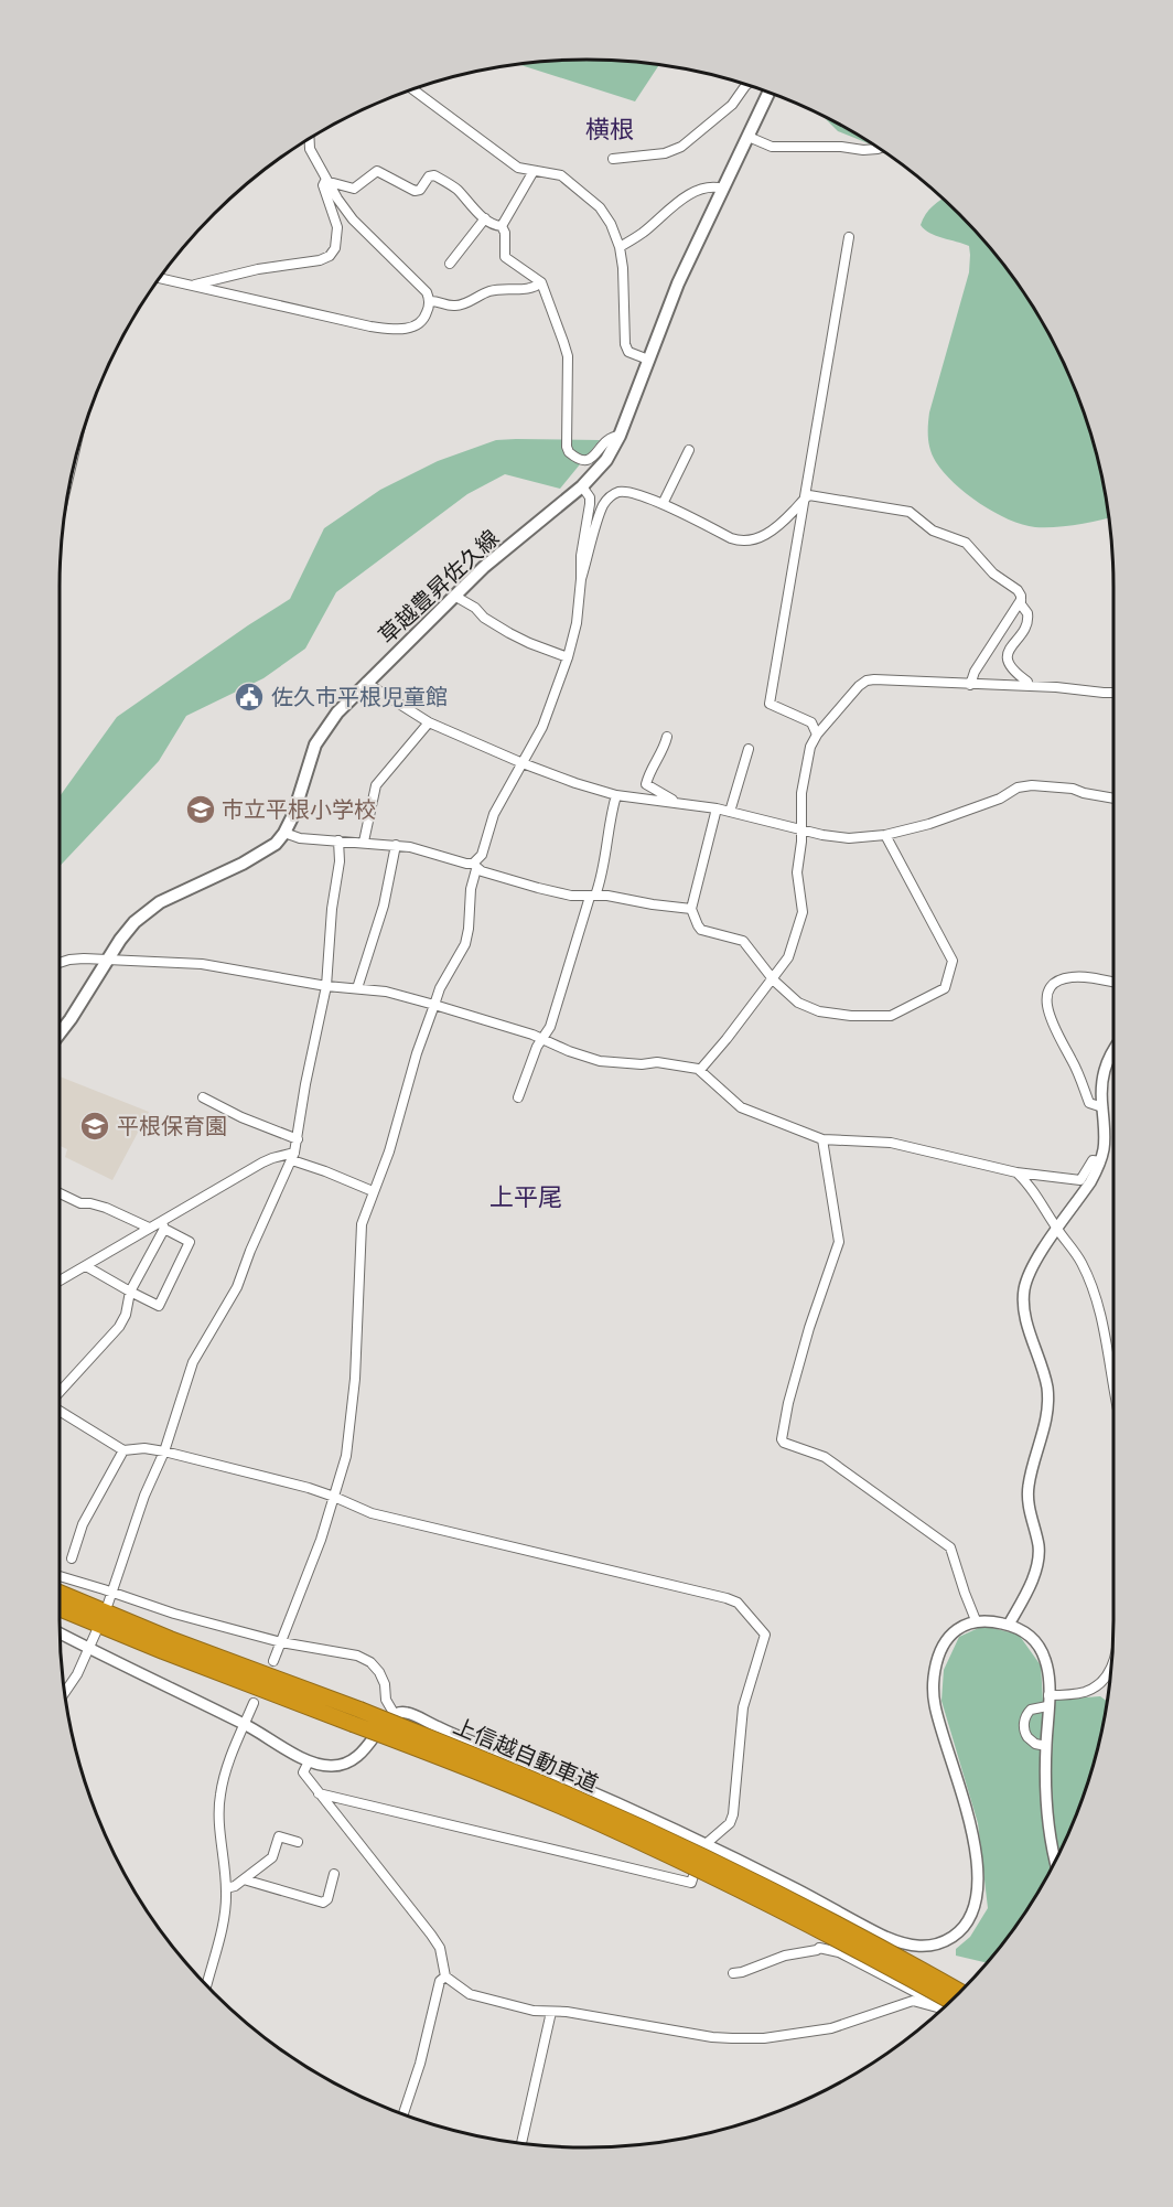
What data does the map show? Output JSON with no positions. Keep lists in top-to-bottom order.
{
  "streets": {
    "highway": ["上信越自動車道"],
    "main road": ["草越豊昇佐久線"]
  },
  "districts": ["横根", "上平尾"],
  "places": {
    "public building": ["佐久市平根児童館"],
    "school or university": ["市立平根小学校", "平根保育園"]
  }
}
